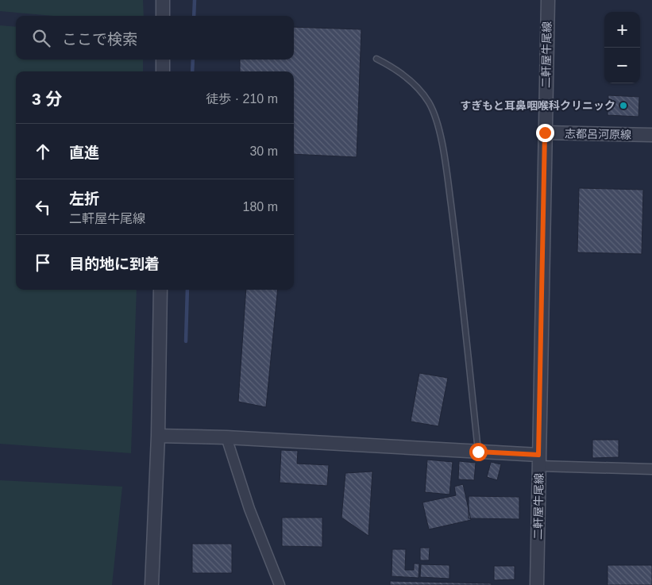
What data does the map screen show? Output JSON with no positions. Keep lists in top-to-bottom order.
{
  "streets": {
    "street": ["二軒屋牛尾線", "志都呂河原線"]
  },
  "crossings": [
    ["二軒屋牛尾線", "志都呂河原線"]
  ],
  "places": ["すぎもと耳鼻咽喉科クリニック"],
  "page": {
    "map_buttons": ["+", "−"],
    "search": "ここで検索",
    "heading": ["3 分", "徒歩 · 210 m"],
    "list": [
      ["直進", "30 m"],
      ["左折", "二軒屋牛尾線", "180 m"],
      "目的地に到着"
    ]
  }
}
